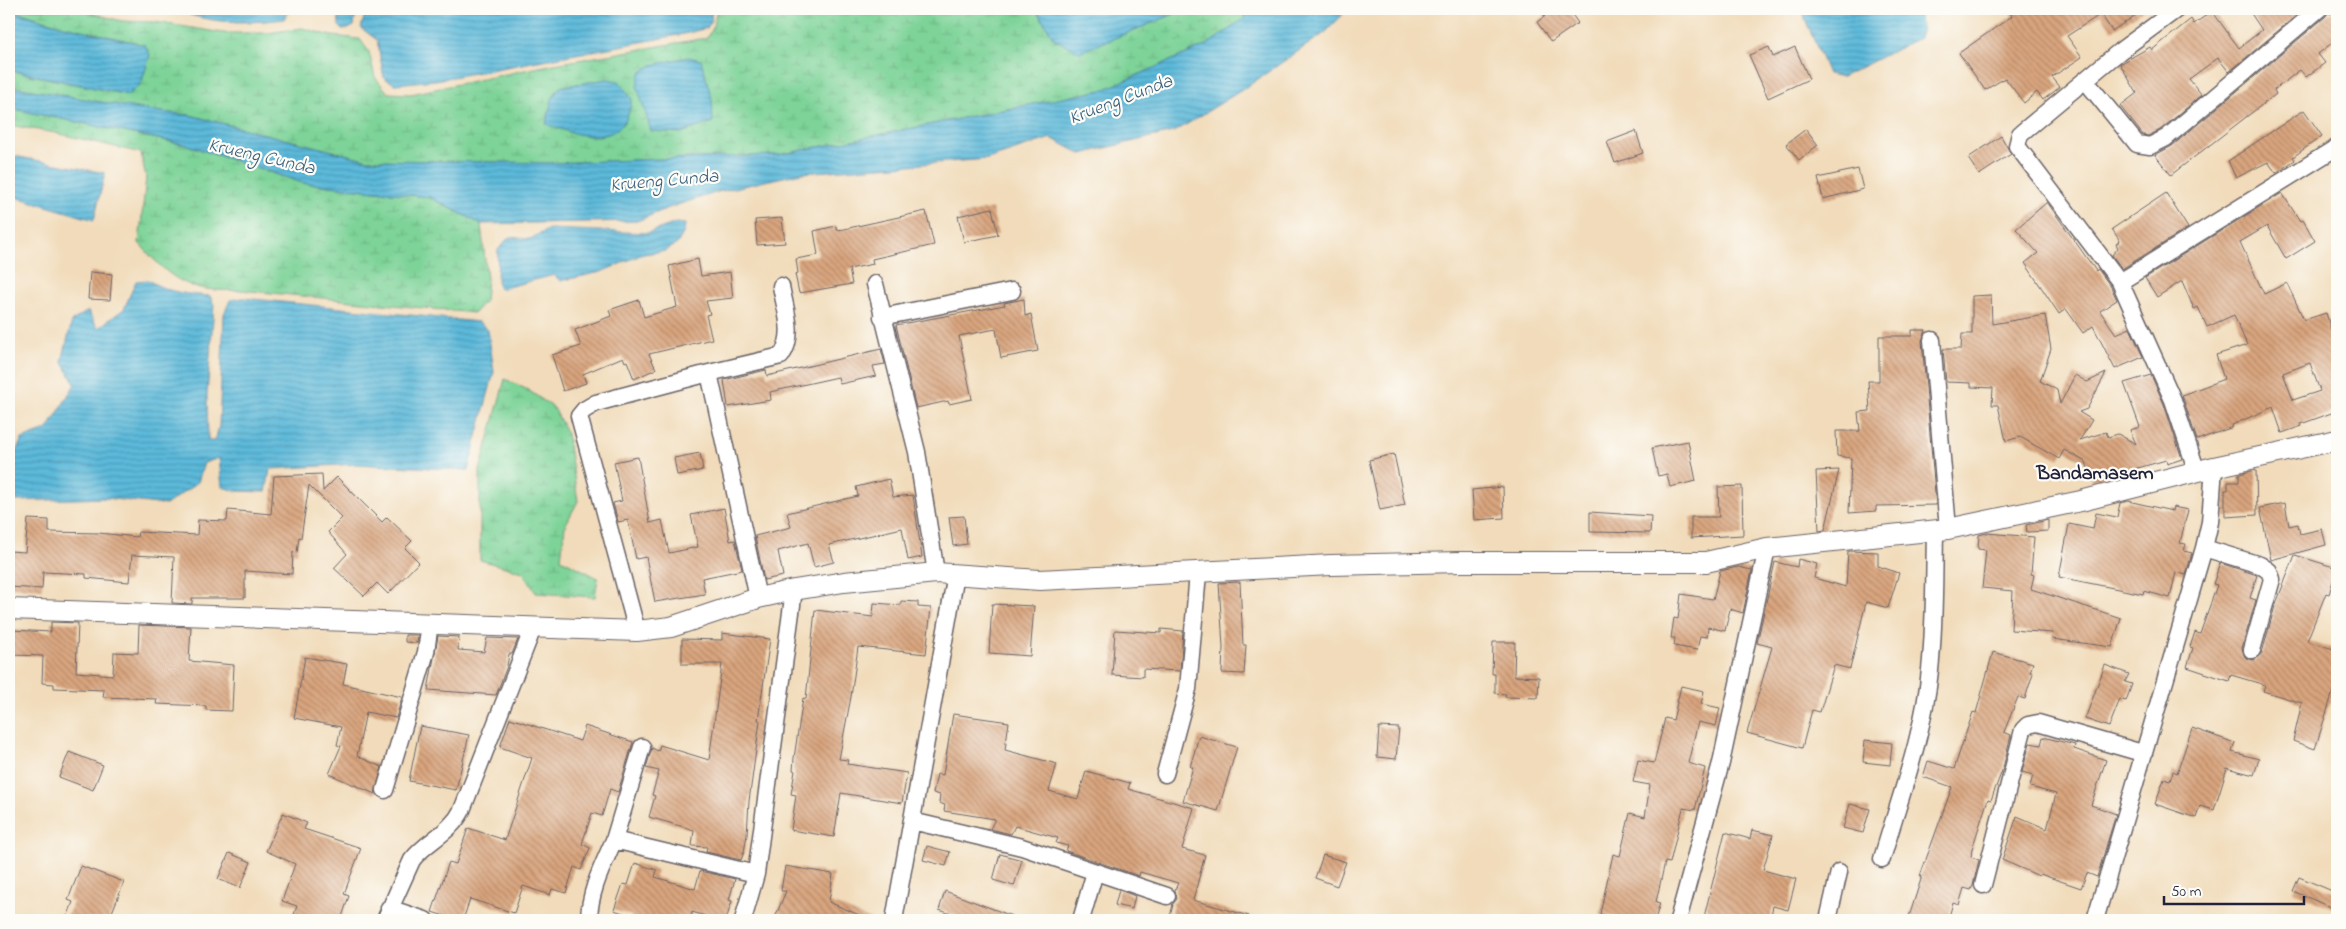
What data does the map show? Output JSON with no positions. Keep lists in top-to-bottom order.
{
  "districts": ["Bandamasem"],
  "water": ["Krueng Cunda"],
  "scale_bar": "50 m"
}
